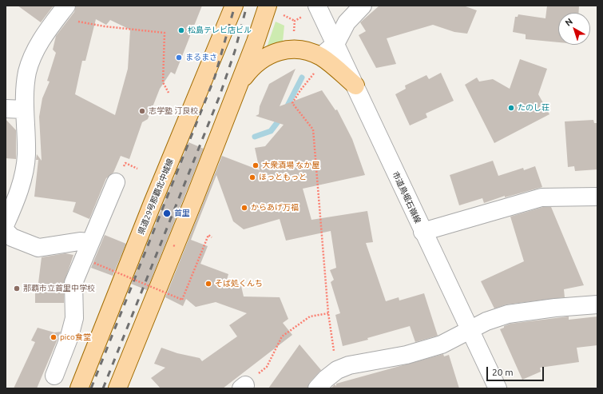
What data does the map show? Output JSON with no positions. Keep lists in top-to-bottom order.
{
  "streets": {
    "main road": ["県道29号那覇北中城線"],
    "street": ["市道鳥堀石嶺線"]
  },
  "places": [
    "松島テレビ店ビル",
    "まるまさ",
    "たのし荘",
    "志学塾 汀良校",
    "大衆酒場 なか屋",
    "ほっともっと",
    "からあげ万福",
    "首里",
    "そば処くんち",
    "那覇市立首里中学校",
    "pico食堂"
  ],
  "scale_bar": "20 m",
  "north": "top left"
}
